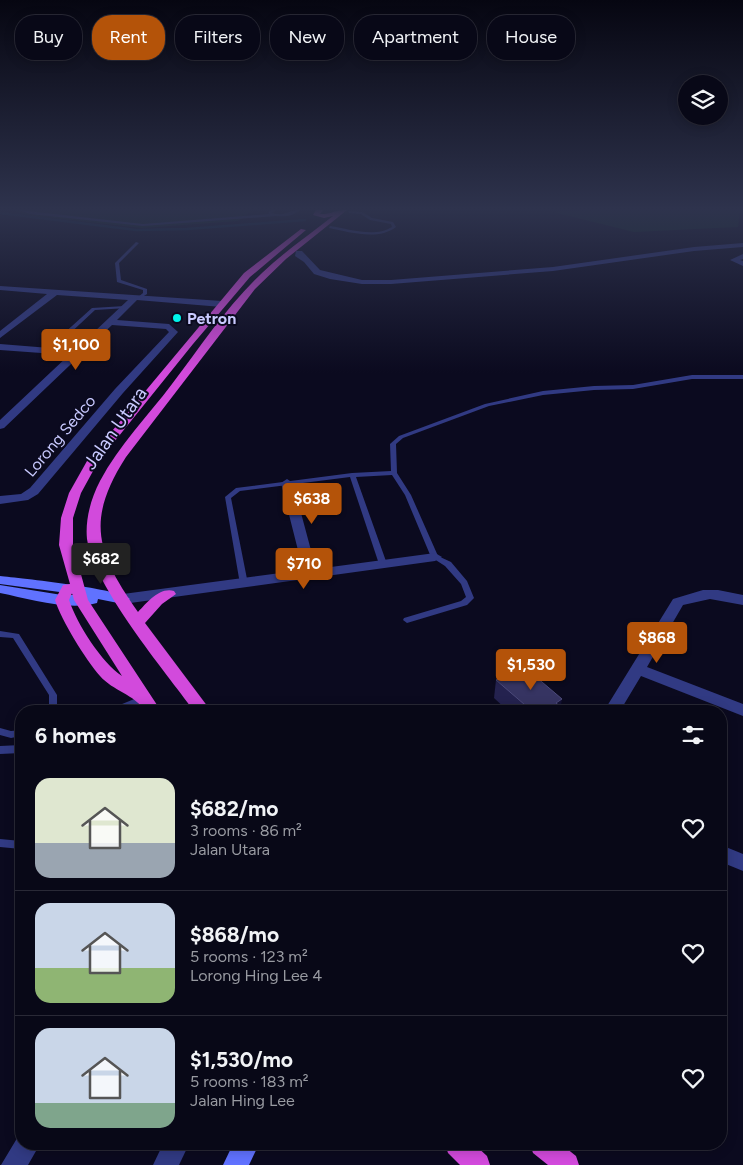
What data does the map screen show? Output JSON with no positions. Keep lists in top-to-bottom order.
{
  "streets": {
    "highway": ["Jalan Utara"],
    "street": ["Lorong Sedco"]
  },
  "places": ["Petron"],
  "page": {
    "chip": [
      "Buy",
      "Rent",
      "Filters",
      "New",
      "Apartment",
      "House"
    ],
    "price": [
      "$1,100",
      "$638",
      "$682",
      "$710",
      "$868",
      "$1,530"
    ],
    "heading": "6 homes",
    "list": [
      {
        "name": "$682/mo",
        "note": "3 rooms · 86 m² · Jalan Utara"
      },
      {
        "name": "$868/mo",
        "note": "5 rooms · 123 m² · Lorong Hing Lee 4"
      },
      {
        "name": "$1,530/mo",
        "note": "5 rooms · 183 m² · Jalan Hing Lee"
      }
    ]
  }
}
